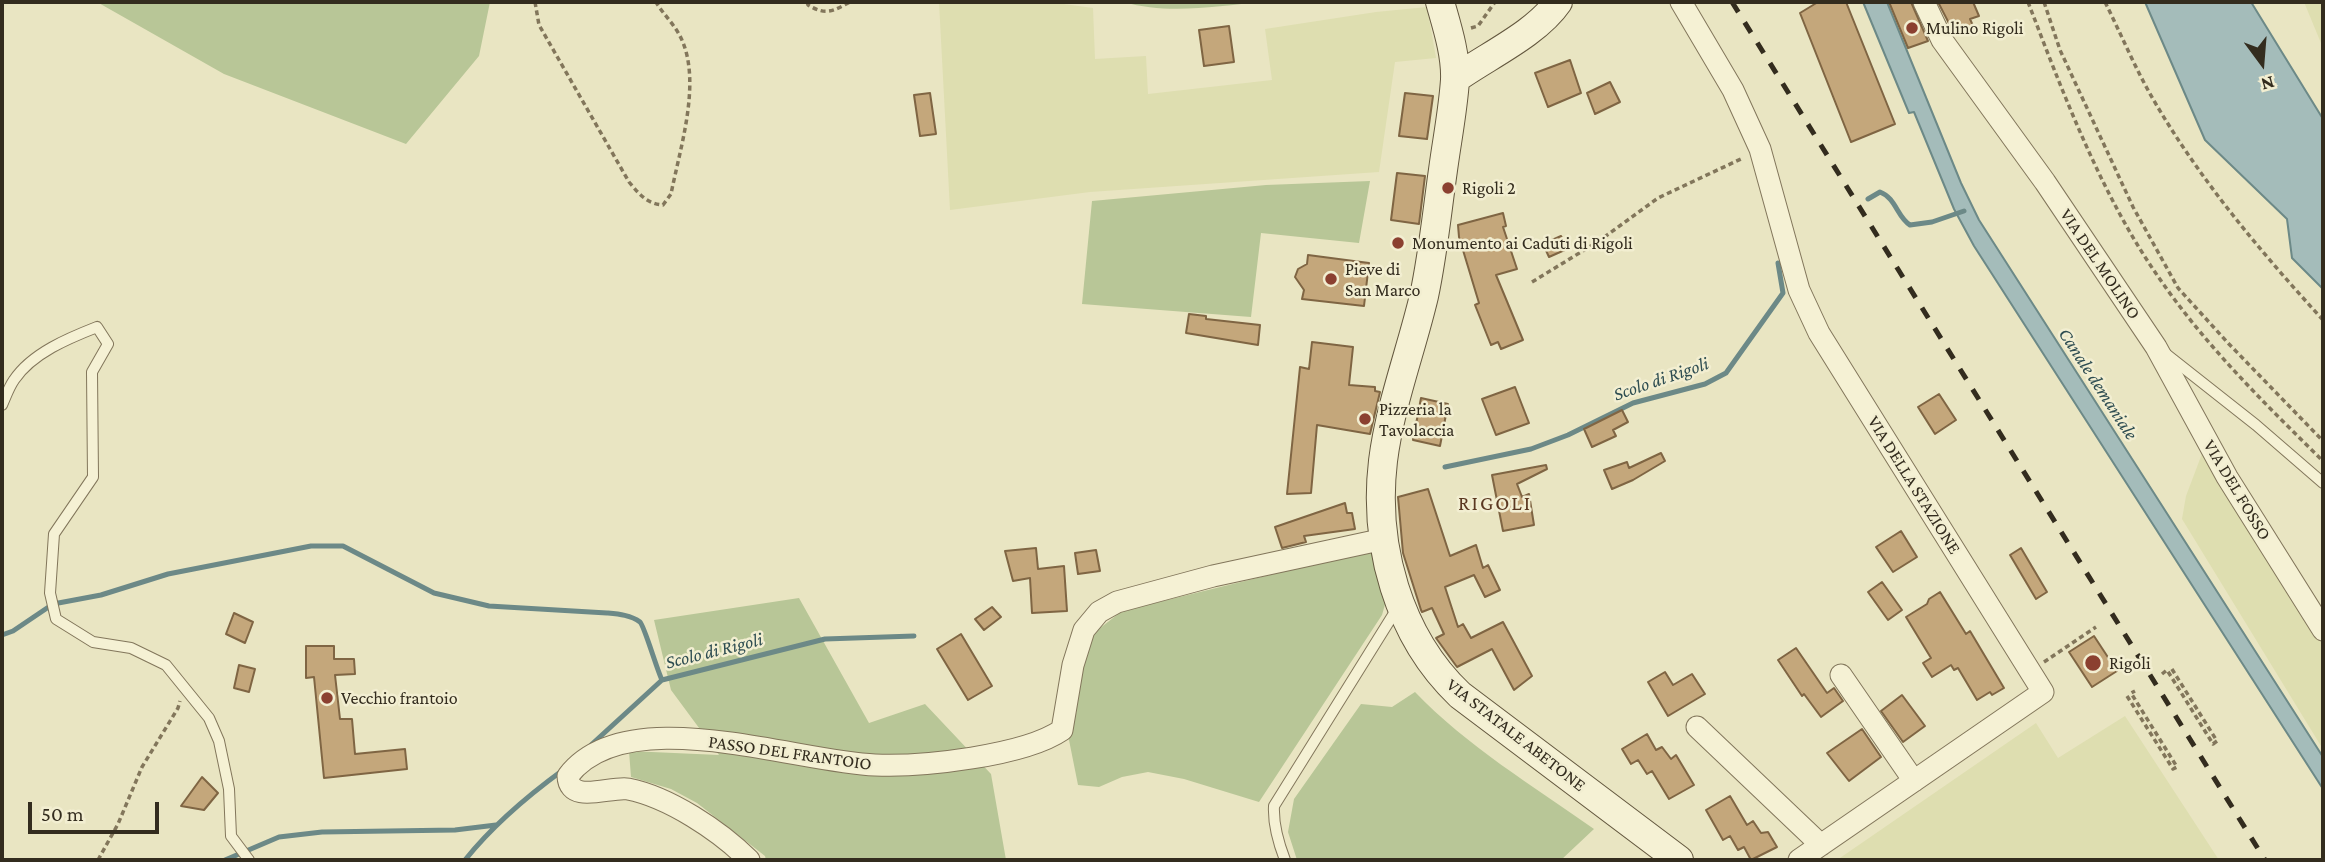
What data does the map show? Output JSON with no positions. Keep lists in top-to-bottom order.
{
  "streets": {
    "main road": ["VIA STATALE ABETONE"],
    "street": [
      "VIA DEL MOLINO",
      "VIA DELLA STAZIONE",
      "VIA DEL FOSSO",
      "PASSO DEL FRANTOIO"
    ]
  },
  "crossings": [
    ["VIA DEL MOLINO", "VIA DEL FOSSO"],
    ["VIA STATALE ABETONE", "PASSO DEL FRANTOIO"]
  ],
  "districts": ["RIGOLI"],
  "water": ["Scolo di Rigoli", "Canale demaniale"],
  "places": [
    "Mulino Rigoli",
    "Rigoli 2",
    "Monumento ai Caduti di Rigoli",
    "Pieve di San Marco",
    "Pizzeria la Tavolaccia",
    "Rigoli",
    "Vecchio frantoio"
  ],
  "scale_bar": "50 m",
  "north": "bottom"
}
